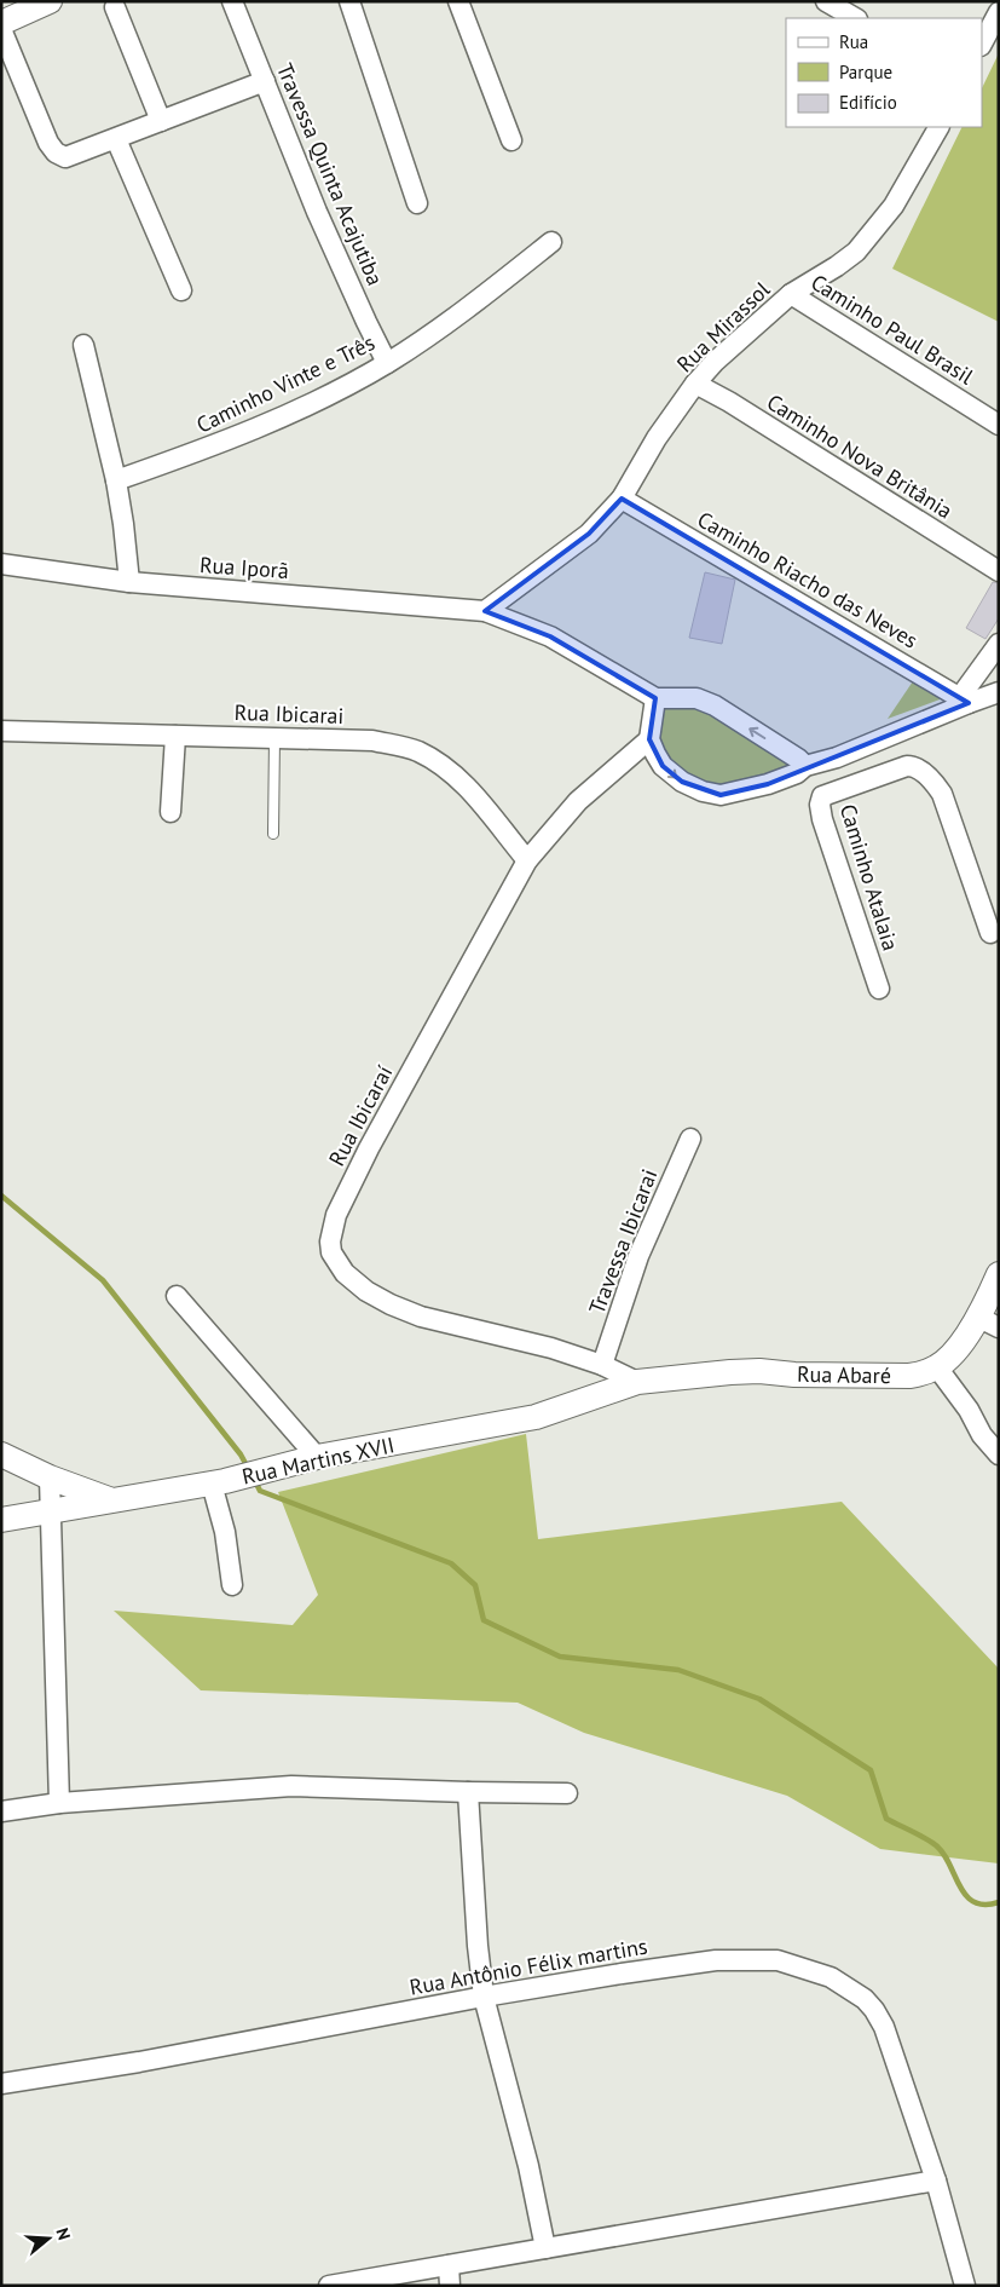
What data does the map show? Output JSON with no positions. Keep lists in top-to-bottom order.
{
  "streets": {
    "street": [
      "Travessa Quinta Acajutiba",
      "Rua Mirassol",
      "Caminho Paul Brasil",
      "Caminho Vinte e Três",
      "Caminho Nova Britânia",
      "Rua Iporã",
      "Caminho Riacho das Neves",
      "Rua Ibicarai",
      "Caminho Atalaia",
      "Rua Ibicaraí",
      "Travessa Ibicarai",
      "Rua Abaré",
      "Rua Martins XVII",
      "Rua Antônio Félix martins"
    ]
  },
  "crossings": [
    ["Travessa Quinta Acajutiba", "Caminho Vinte e Três"],
    ["Rua Mirassol", "Caminho Paul Brasil"],
    ["Rua Mirassol", "Caminho Nova Britânia"],
    ["Rua Mirassol", "Rua Iporã"],
    ["Rua Mirassol", "Caminho Riacho das Neves"],
    ["Rua Ibicarai", "Rua Ibicaraí"],
    ["Rua Ibicaraí", "Travessa Ibicarai"],
    ["Rua Ibicaraí", "Rua Abaré"],
    ["Rua Ibicaraí", "Rua Martins XVII"],
    ["Rua Abaré", "Rua Martins XVII"]
  ],
  "legend": ["Rua", "Parque", "Edifício"],
  "north": "right"
}
